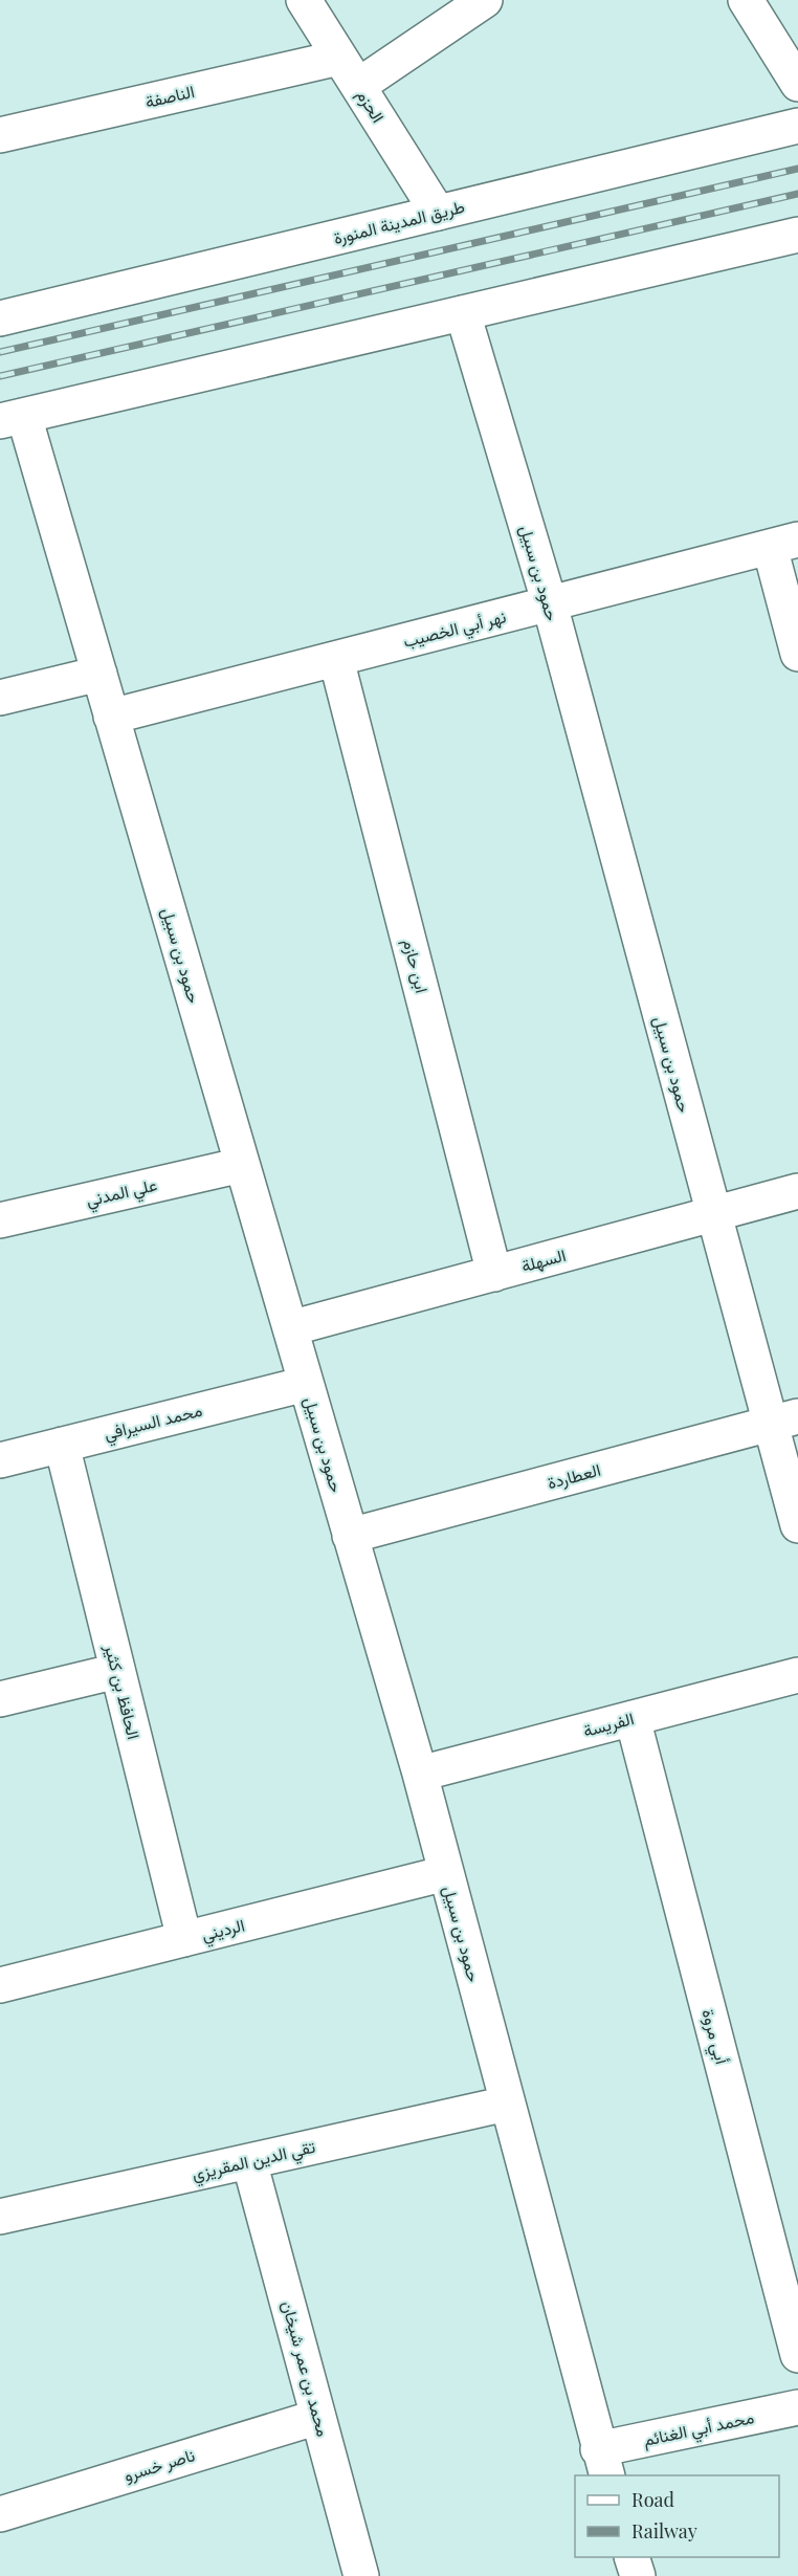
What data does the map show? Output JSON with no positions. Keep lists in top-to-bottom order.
{
  "streets": {
    "street": [
      "الناصفة",
      "الحزم",
      "طريق المدينة المنورة",
      "حمود بن سبيل",
      "نهر أبي الخصيب",
      "ابن حازم",
      "علي المدني",
      "السهلة",
      "محمد السيرافي",
      "العطاردة",
      "الحافظ بن كثير",
      "الفريسة",
      "الرديني",
      "أبي مروة",
      "تقي الدين المقريزي",
      "محمد بن عمر شيخان",
      "محمد أبي الغنائم",
      "ناصر خسرو"
    ]
  },
  "crossings": [
    ["الناصفة", "الحزم"],
    ["الحزم", "طريق المدينة المنورة"],
    ["حمود بن سبيل", "نهر أبي الخصيب"],
    ["حمود بن سبيل", "علي المدني"],
    ["حمود بن سبيل", "السهلة"],
    ["حمود بن سبيل", "محمد السيرافي"],
    ["حمود بن سبيل", "العطاردة"],
    ["حمود بن سبيل", "الفريسة"],
    ["حمود بن سبيل", "الرديني"],
    ["حمود بن سبيل", "تقي الدين المقريزي"],
    ["حمود بن سبيل", "محمد أبي الغنائم"],
    ["نهر أبي الخصيب", "ابن حازم"],
    ["ابن حازم", "السهلة"],
    ["محمد السيرافي", "الحافظ بن كثير"],
    ["الحافظ بن كثير", "الرديني"],
    ["الفريسة", "أبي مروة"],
    ["تقي الدين المقريزي", "محمد بن عمر شيخان"],
    ["محمد بن عمر شيخان", "ناصر خسرو"]
  ],
  "legend": ["Road", "Railway"]
}
